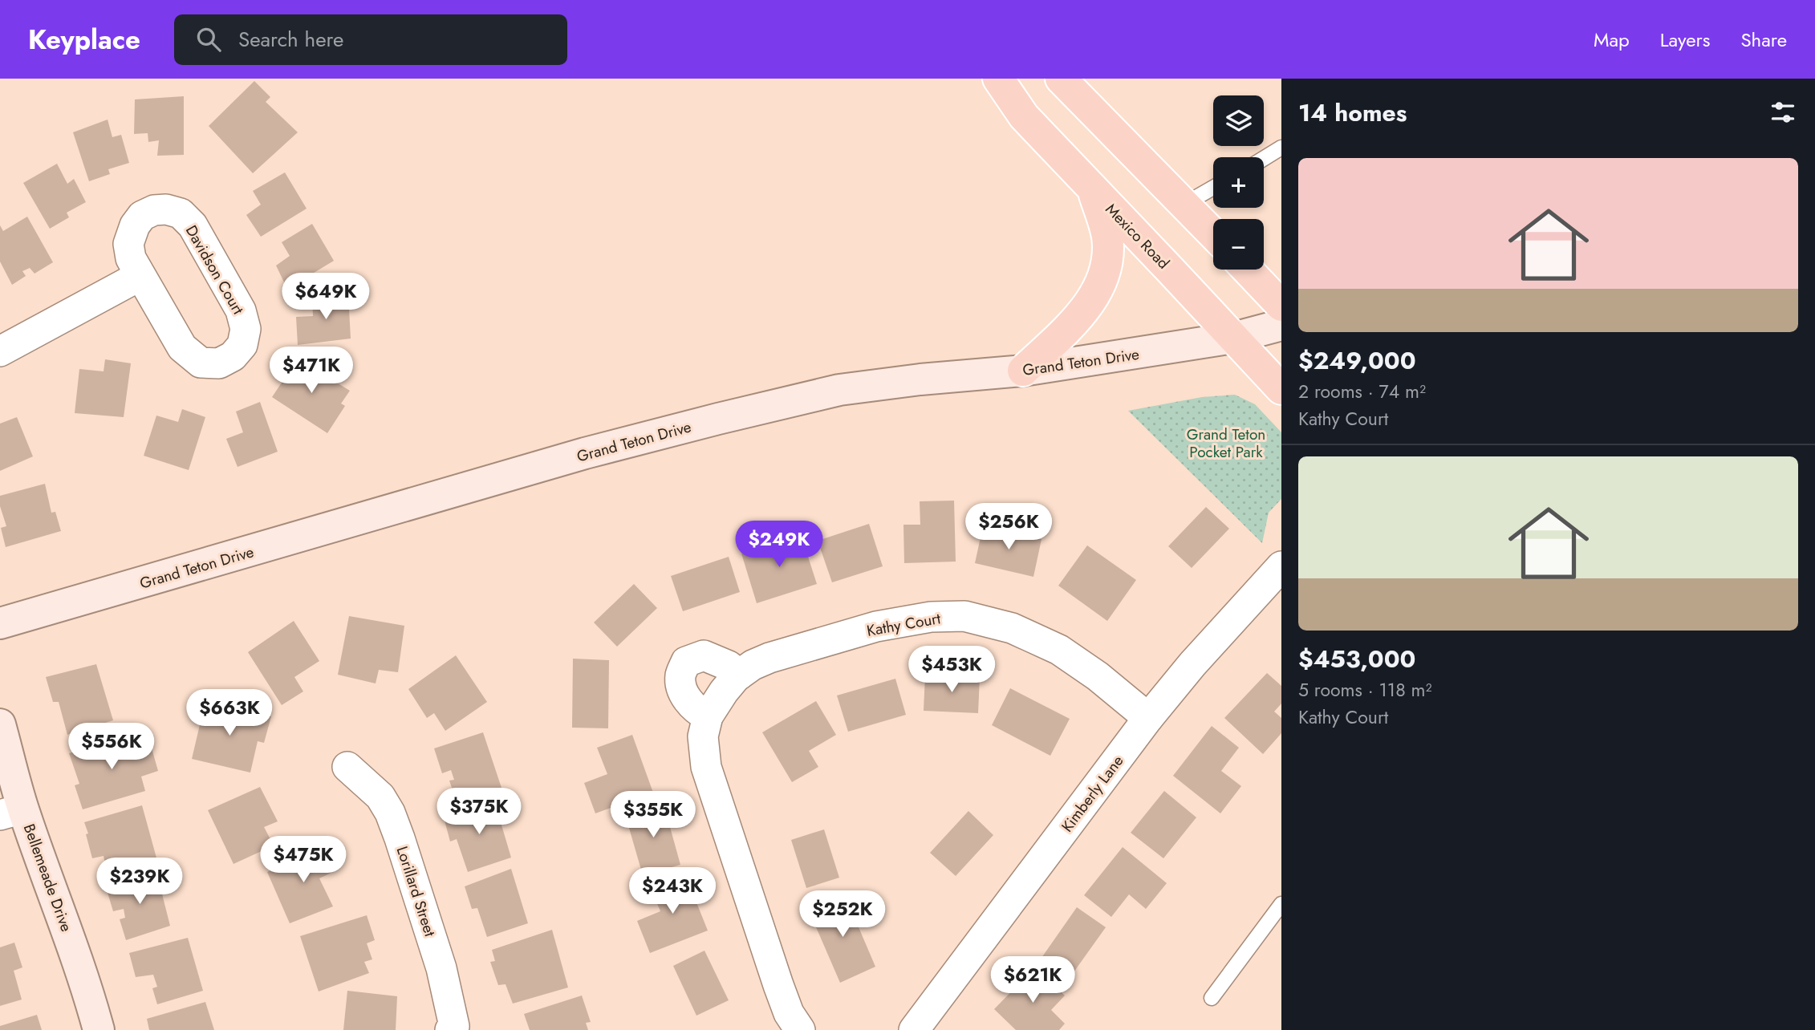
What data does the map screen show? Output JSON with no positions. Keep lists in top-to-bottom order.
{
  "streets": {
    "main road": ["Mexico Road"],
    "street": [
      "Davidson Court",
      "Grand Teton Drive",
      "Kathy Court",
      "Kimberly Lane",
      "Bellemeade Drive",
      "Lorillard Street"
    ]
  },
  "crossings": [
    ["Mexico Road", "Grand Teton Drive"],
    ["Kathy Court", "Kimberly Lane"]
  ],
  "parks": ["Grand Teton Pocket Park"],
  "page": {
    "header": "Keyplace",
    "search": "Search here",
    "nav": ["Map", "Layers", "Share"],
    "heading": "14 homes",
    "map_buttons": ["+", "−"],
    "list": [
      {
        "name": "$249,000",
        "note": "2 rooms · 74 m² · Kathy Court"
      },
      {
        "name": "$453,000",
        "note": "5 rooms · 118 m² · Kathy Court"
      }
    ],
    "price": [
      "$649K",
      "$471K",
      "$256K",
      "$249K",
      "$453K",
      "$663K",
      "$556K",
      "$375K",
      "$355K",
      "$475K",
      "$239K",
      "$243K",
      "$252K",
      "$621K"
    ]
  }
}
